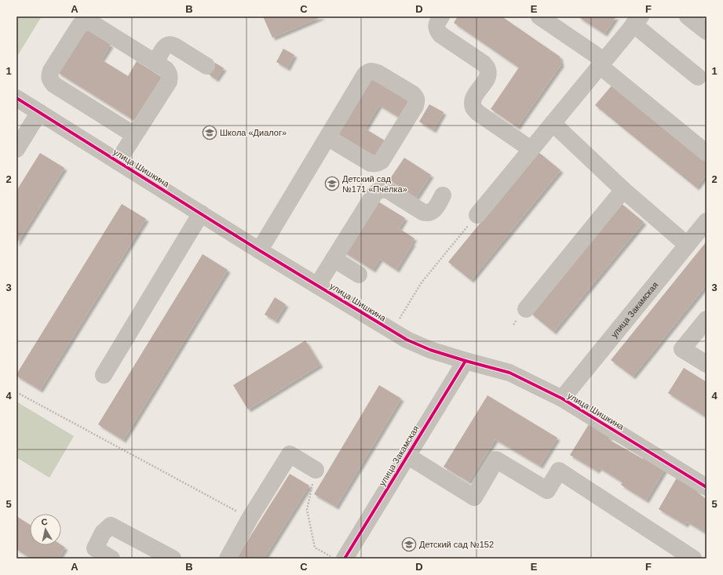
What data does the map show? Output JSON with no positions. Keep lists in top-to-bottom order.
{
  "streets": {
    "street": ["улица Шишкина", "улица Закамская"]
  },
  "crossings": [
    ["улица Шишкина", "улица Закамская"]
  ],
  "places": {
    "school or university": ["Школа «Диалог»", "Детский сад №171 «Пчёлка»", "Детский сад №152"]
  },
  "north": "top",
  "grid": {
    "columns": [
      "A",
      "B",
      "C",
      "D",
      "E",
      "F"
    ],
    "rows": [
      "1",
      "2",
      "3",
      "4",
      "5"
    ]
  }
}
